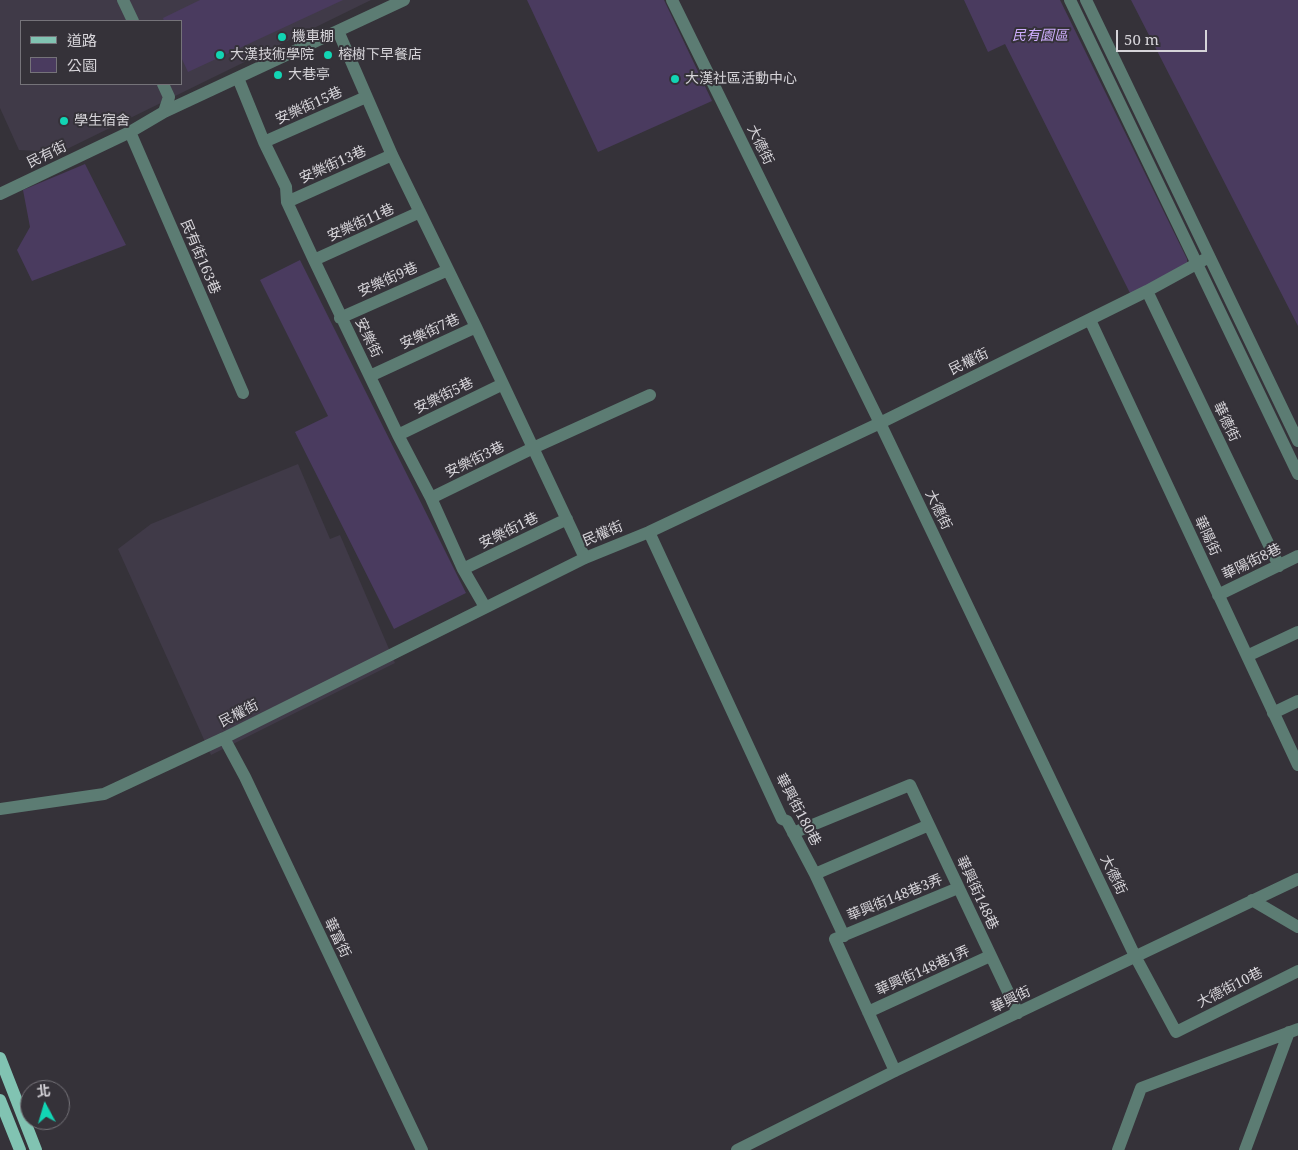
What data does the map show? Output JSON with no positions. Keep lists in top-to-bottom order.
{
  "streets": {
    "street": [
      "安樂街15巷",
      "大德街",
      "民有街",
      "安樂街13巷",
      "安樂街11巷",
      "民有街163巷",
      "安樂街9巷",
      "安樂街7巷",
      "安樂街",
      "民權街",
      "安樂街5巷",
      "華德街",
      "安樂街3巷",
      "安樂街1巷",
      "華陽街",
      "華陽街8巷",
      "華興街180巷",
      "華興街148巷",
      "華興街148巷3弄",
      "華富街",
      "華興街148巷1弄",
      "大德街10巷",
      "華興街"
    ]
  },
  "crossings": [
    ["安樂街15巷", "安樂街"],
    ["大德街", "民權街"],
    ["大德街", "大德街10巷"],
    ["大德街", "華興街"],
    ["民有街", "民有街163巷"],
    ["民有街", "安樂街"],
    ["安樂街13巷", "安樂街"],
    ["安樂街11巷", "安樂街"],
    ["安樂街9巷", "安樂街"],
    ["安樂街7巷", "安樂街"],
    ["安樂街", "民權街"],
    ["安樂街", "安樂街5巷"],
    ["安樂街", "安樂街3巷"],
    ["安樂街", "安樂街1巷"],
    ["民權街", "華德街"],
    ["民權街", "華陽街"],
    ["民權街", "華興街180巷"],
    ["民權街", "華富街"],
    ["華德街", "華陽街8巷"],
    ["華陽街", "華陽街8巷"],
    ["華興街180巷", "華興街148巷"],
    ["華興街180巷", "華興街148巷3弄"],
    ["華興街148巷", "華興街148巷3弄"],
    ["華興街148巷", "華興街148巷1弄"],
    ["華興街148巷", "華興街"]
  ],
  "parks": ["民有園區"],
  "places": [
    "機車棚",
    "大漢技術學院",
    "榕樹下早餐店",
    "大巷亭",
    "大漢社區活動中心",
    "學生宿舍"
  ],
  "legend": ["道路", "公園"],
  "scale_bar": "50 m",
  "north": "top"
}
